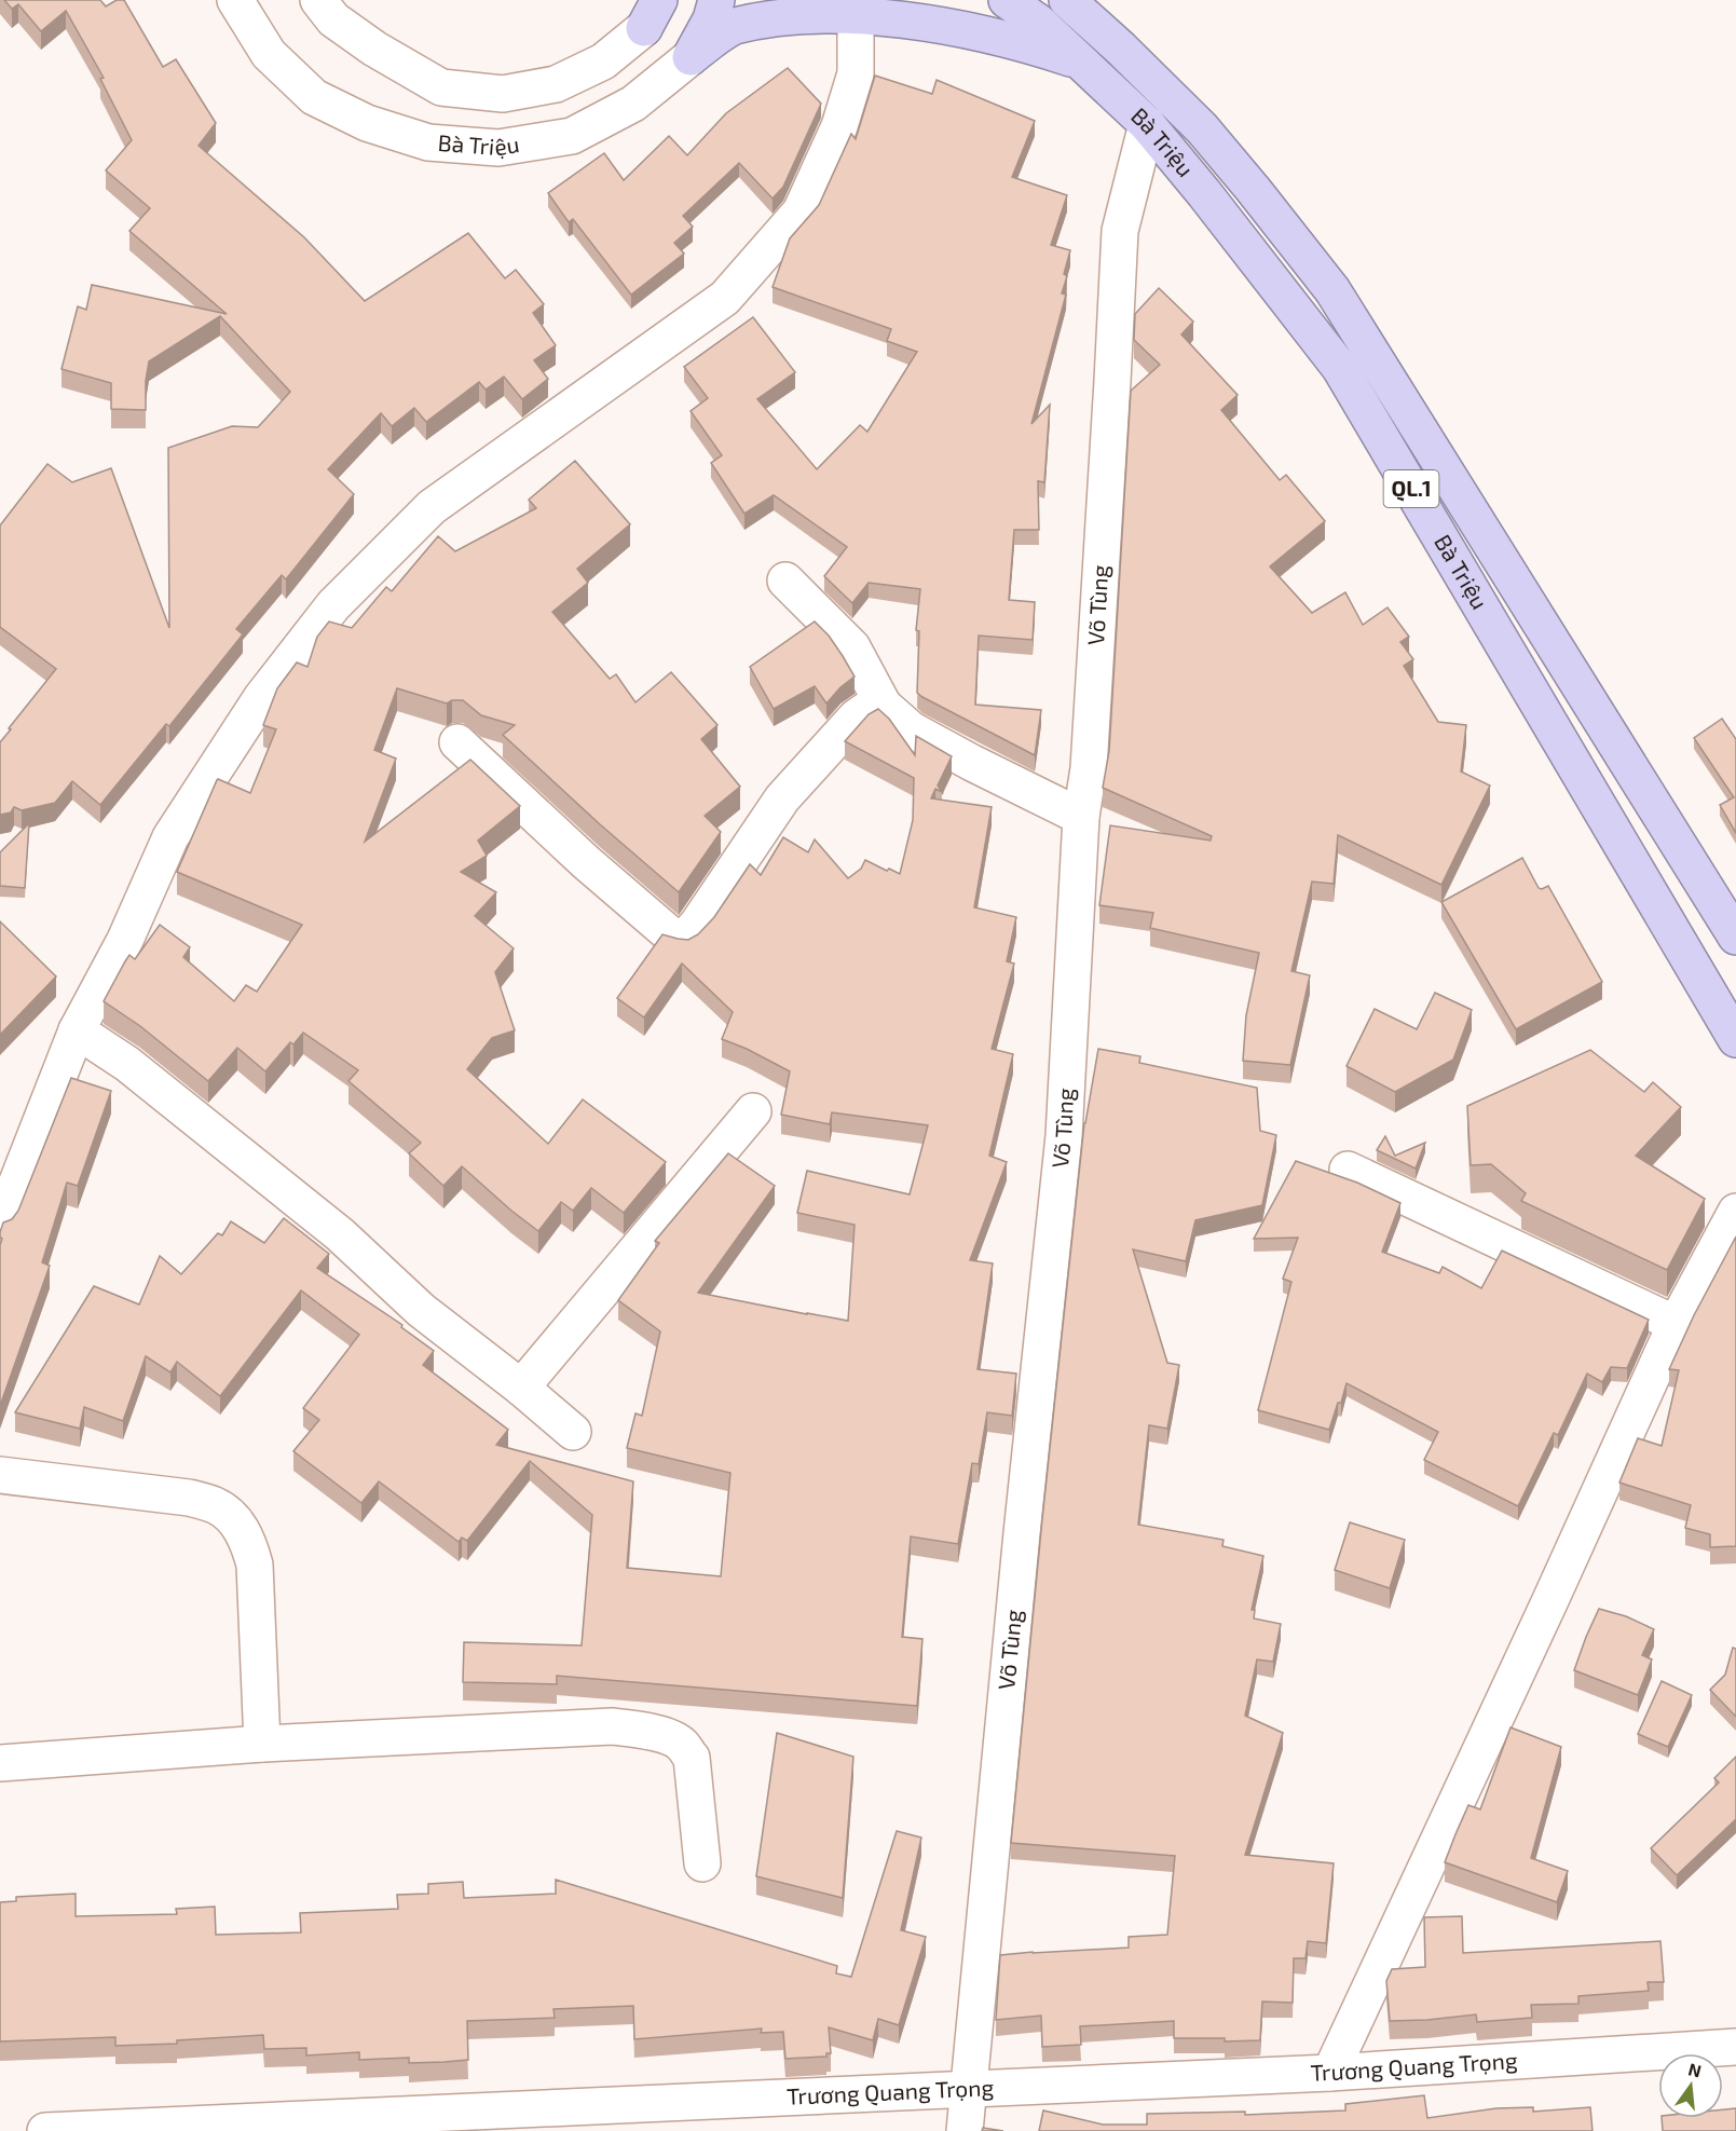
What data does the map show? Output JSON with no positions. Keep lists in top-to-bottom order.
{
  "streets": {
    "highway": ["Bà Triệu", "QL.1"],
    "street": ["Võ Tùng", "Trương Quang Trọng"]
  },
  "crossings": [
    ["Bà Triệu", "Võ Tùng"],
    ["Võ Tùng", "Trương Quang Trọng"]
  ],
  "north": "top"
}
